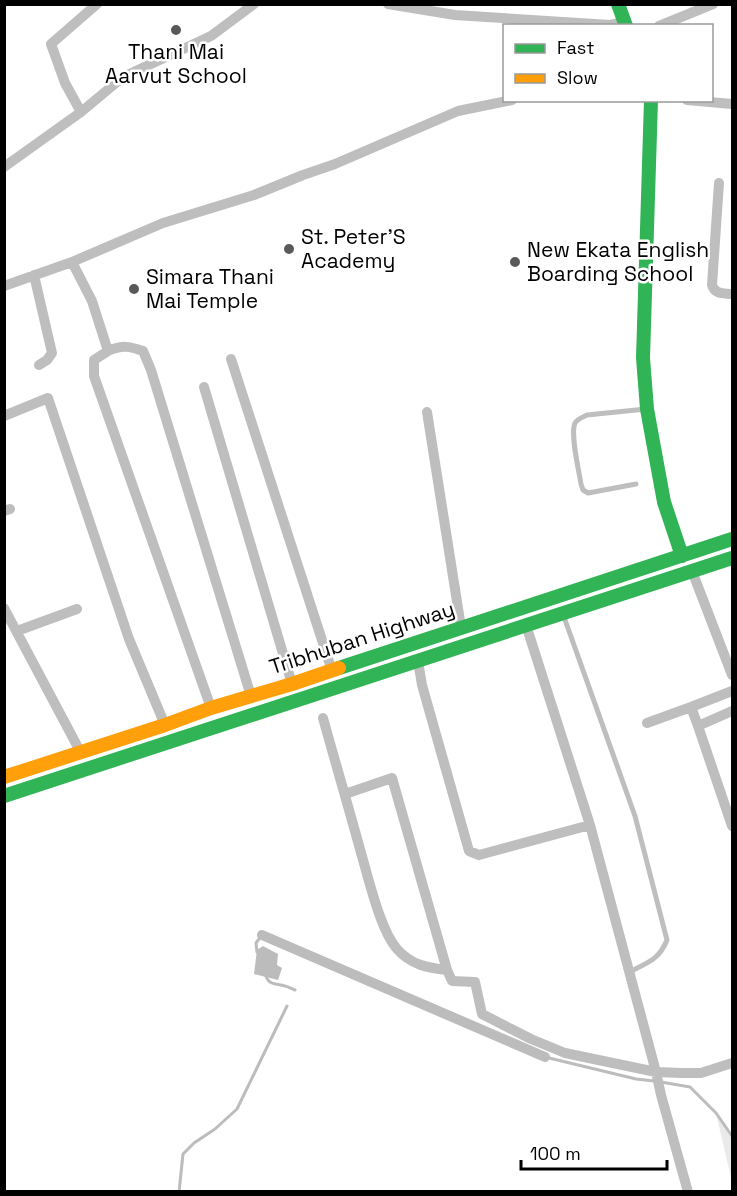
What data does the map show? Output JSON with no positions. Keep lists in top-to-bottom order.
{
  "streets": {
    "main road": ["Tribhuban Highway"]
  },
  "places": [
    "Thani Mai Aarvut School",
    "St. Peter'S Academy",
    "New Ekata English Boarding School",
    "Simara Thani Mai Temple"
  ],
  "legend": ["Fast", "Slow"],
  "scale_bar": "100 m"
}
